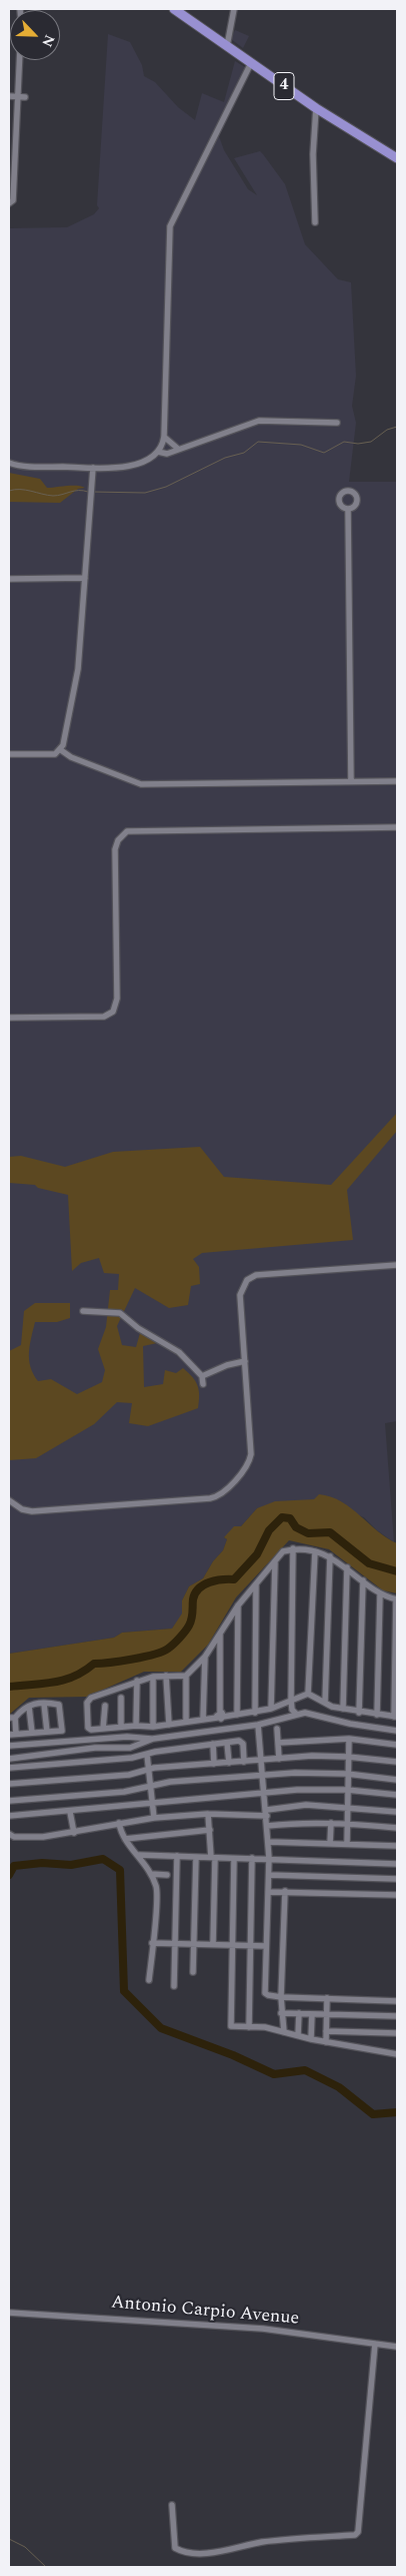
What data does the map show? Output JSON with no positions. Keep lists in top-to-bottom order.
{
  "streets": {
    "highway": ["4"],
    "street": ["Antonio Carpio Avenue"]
  },
  "north": "bottom right"
}
